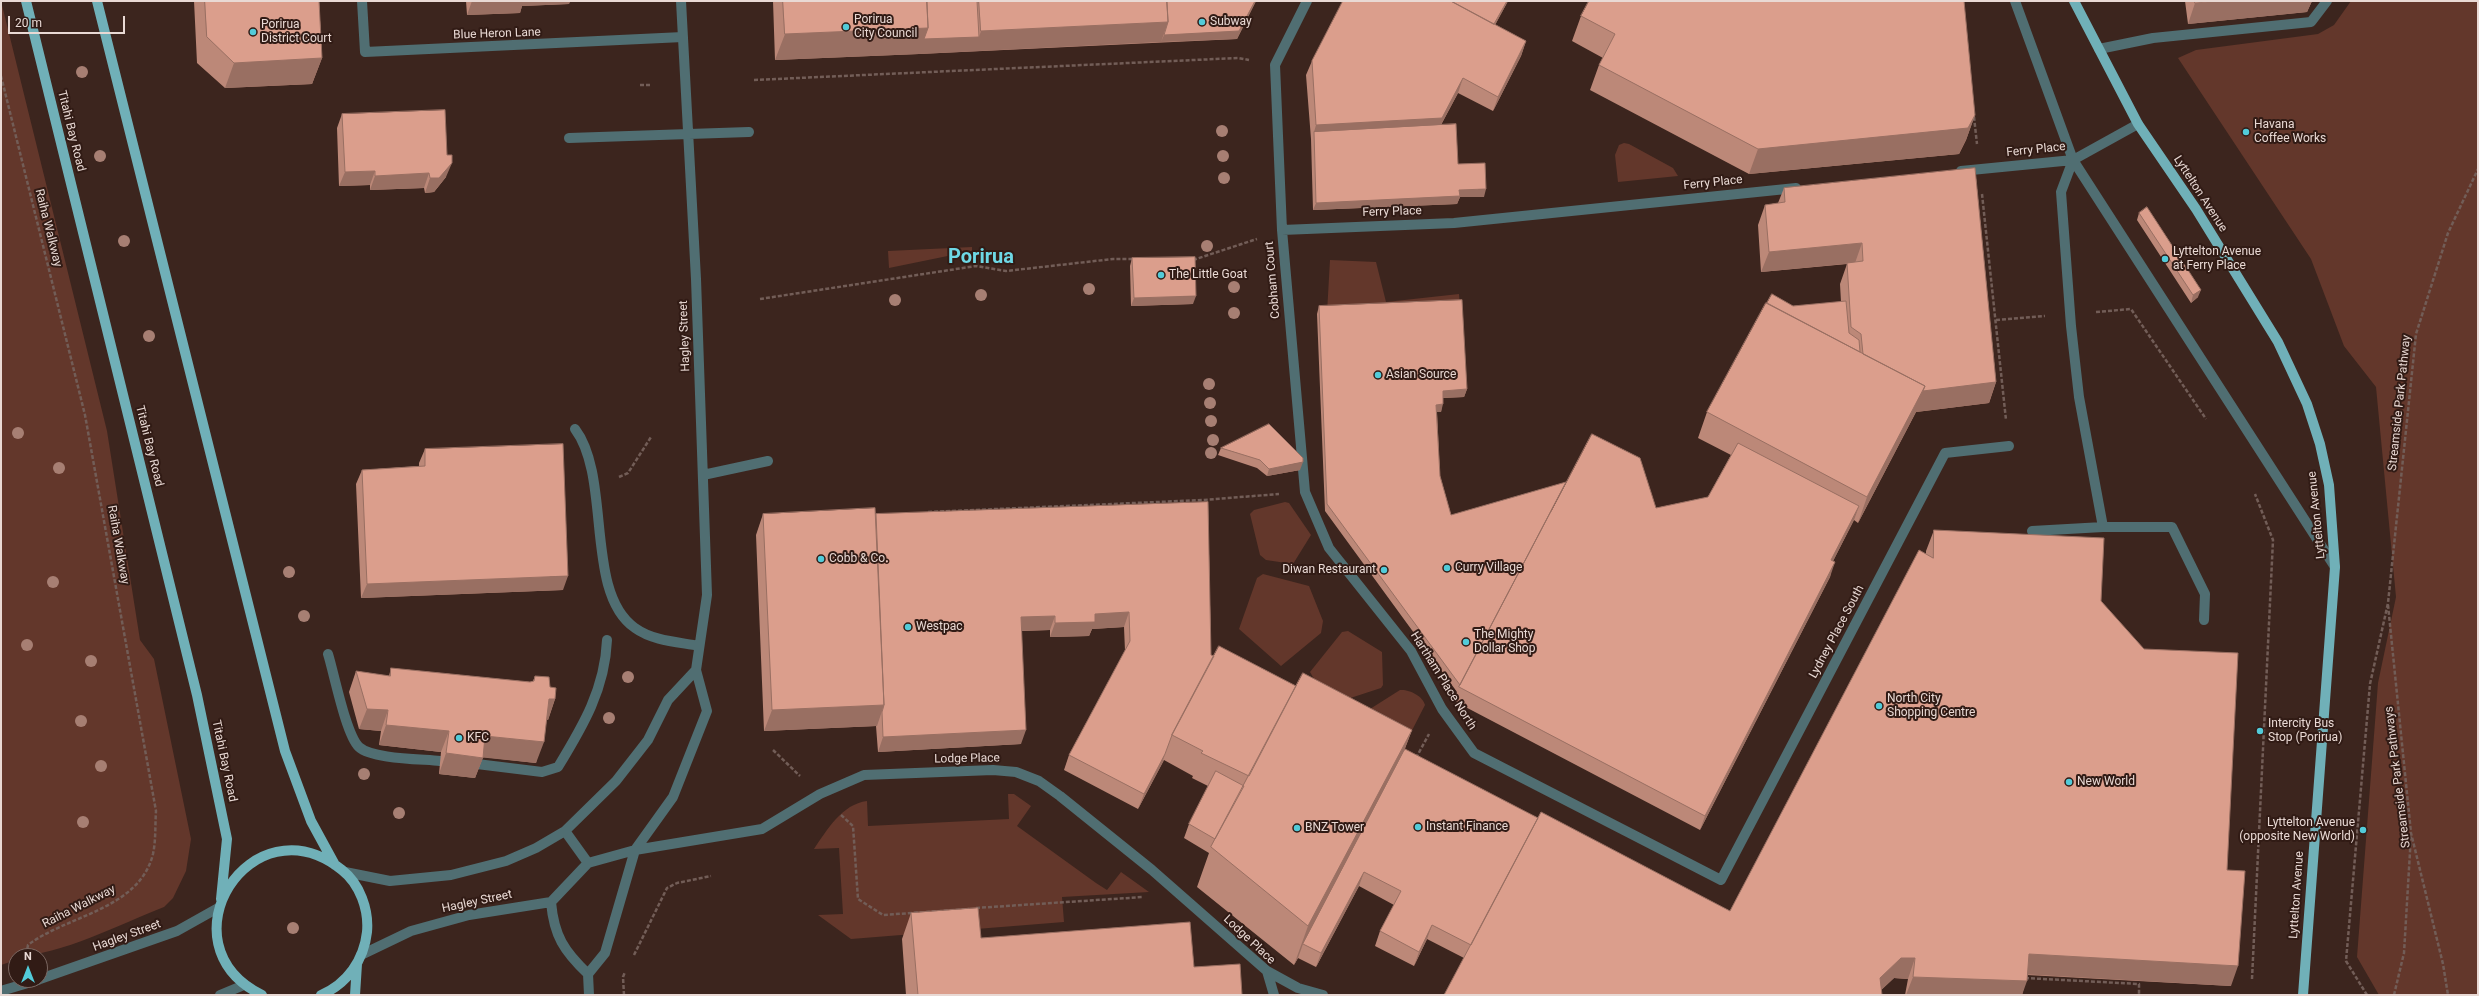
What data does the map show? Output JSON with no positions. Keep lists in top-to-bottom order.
{
  "streets": {
    "main road": ["Titahi Bay Road", "Lyttelton Avenue"],
    "street": [
      "Blue Heron Lane",
      "Ferry Place",
      "Cobham Court",
      "Hagley Street",
      "Lydney Place South",
      "Hartham Place North",
      "Lodge Place"
    ],
    "path": ["Raiha Walkway", "Streamside Park Pathway", "Streamside Park Pathways"]
  },
  "crossings": [
    ["Blue Heron Lane", "Hagley Street"],
    ["Titahi Bay Road", "Hagley Street"],
    ["Ferry Place", "Lyttelton Avenue"],
    ["Ferry Place", "Cobham Court"],
    ["Cobham Court", "Hartham Place North"],
    ["Hagley Street", "Lodge Place"],
    ["Streamside Park Pathway", "Streamside Park Pathways"],
    ["Lydney Place South", "Hartham Place North"]
  ],
  "districts": ["Porirua"],
  "places": [
    "Subway",
    "Porirua City Council",
    "Porirua District Court",
    "Havana Coffee Works",
    "Lyttelton Avenue at Ferry Place",
    "The Little Goat",
    "Asian Source",
    "Cobb & Co.",
    "Curry Village",
    "Diwan Restaurant",
    "Westpac",
    "The Mighty Dollar Shop",
    "North City Shopping Centre",
    "Intercity Bus Stop (Porirua)",
    "KFC",
    "New World",
    "Instant Finance",
    "BNZ Tower",
    "Lyttelton Avenue (opposite New World)"
  ],
  "scale_bar": "20 m",
  "north": "top"
}
